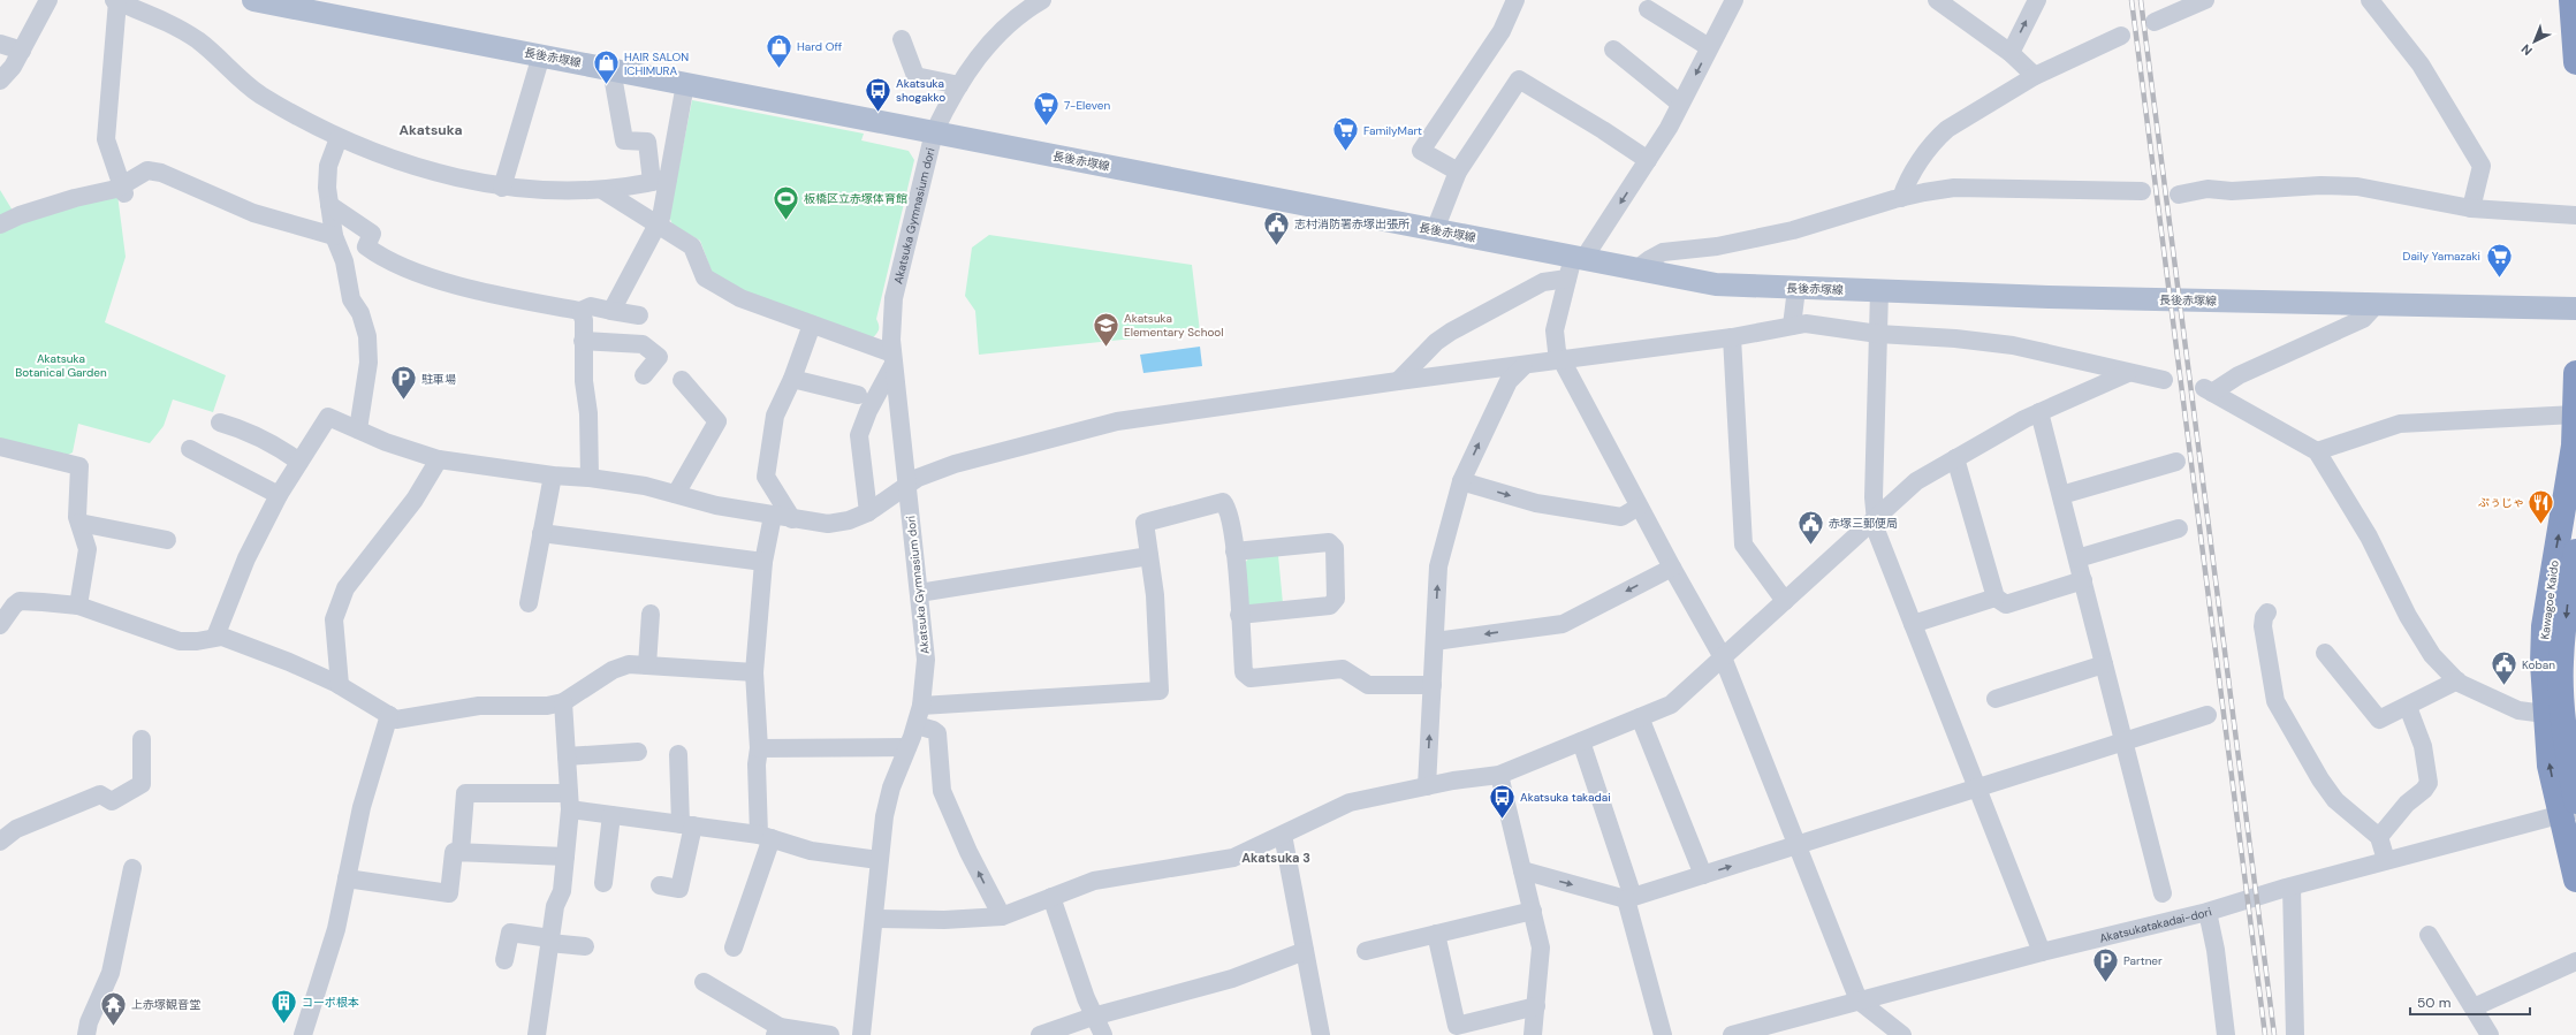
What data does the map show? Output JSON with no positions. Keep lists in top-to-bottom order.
{
  "streets": {
    "highway": ["Kawagoe Kaido"],
    "main road": ["長後赤塚線"],
    "street": ["Akatsuka Gymnasium dori", "Akatsukatakadai-dori"]
  },
  "crossings": [
    ["長後赤塚線", "Akatsuka Gymnasium dori"],
    ["Kawagoe Kaido", "Akatsukatakadai-dori"]
  ],
  "districts": ["Akatsuka", "Akatsuka 3"],
  "parks": ["Akatsuka Botanical Garden"],
  "places": {
    "shop": ["Hard Off", "HAIR SALON ICHIMURA"],
    "bus stop": ["Akatsuka shogakko", "Akatsuka takadai"],
    "supermarket": ["7-Eleven", "FamilyMart", "Daily Yamazaki"],
    "sports": ["板橋区立赤塚体育館"],
    "public building": ["志村消防署赤塚出張所", "赤塚三郵便局", "Koban"],
    "school or university": ["Akatsuka Elementary School"],
    "parking": ["駐車場", "Partner"],
    "restaurant": ["ぷぅじゃ"],
    "building": ["コーポ根本"],
    "temple": ["上赤塚観音堂"]
  },
  "scale_bar": "50 m",
  "north": "bottom left"
}
